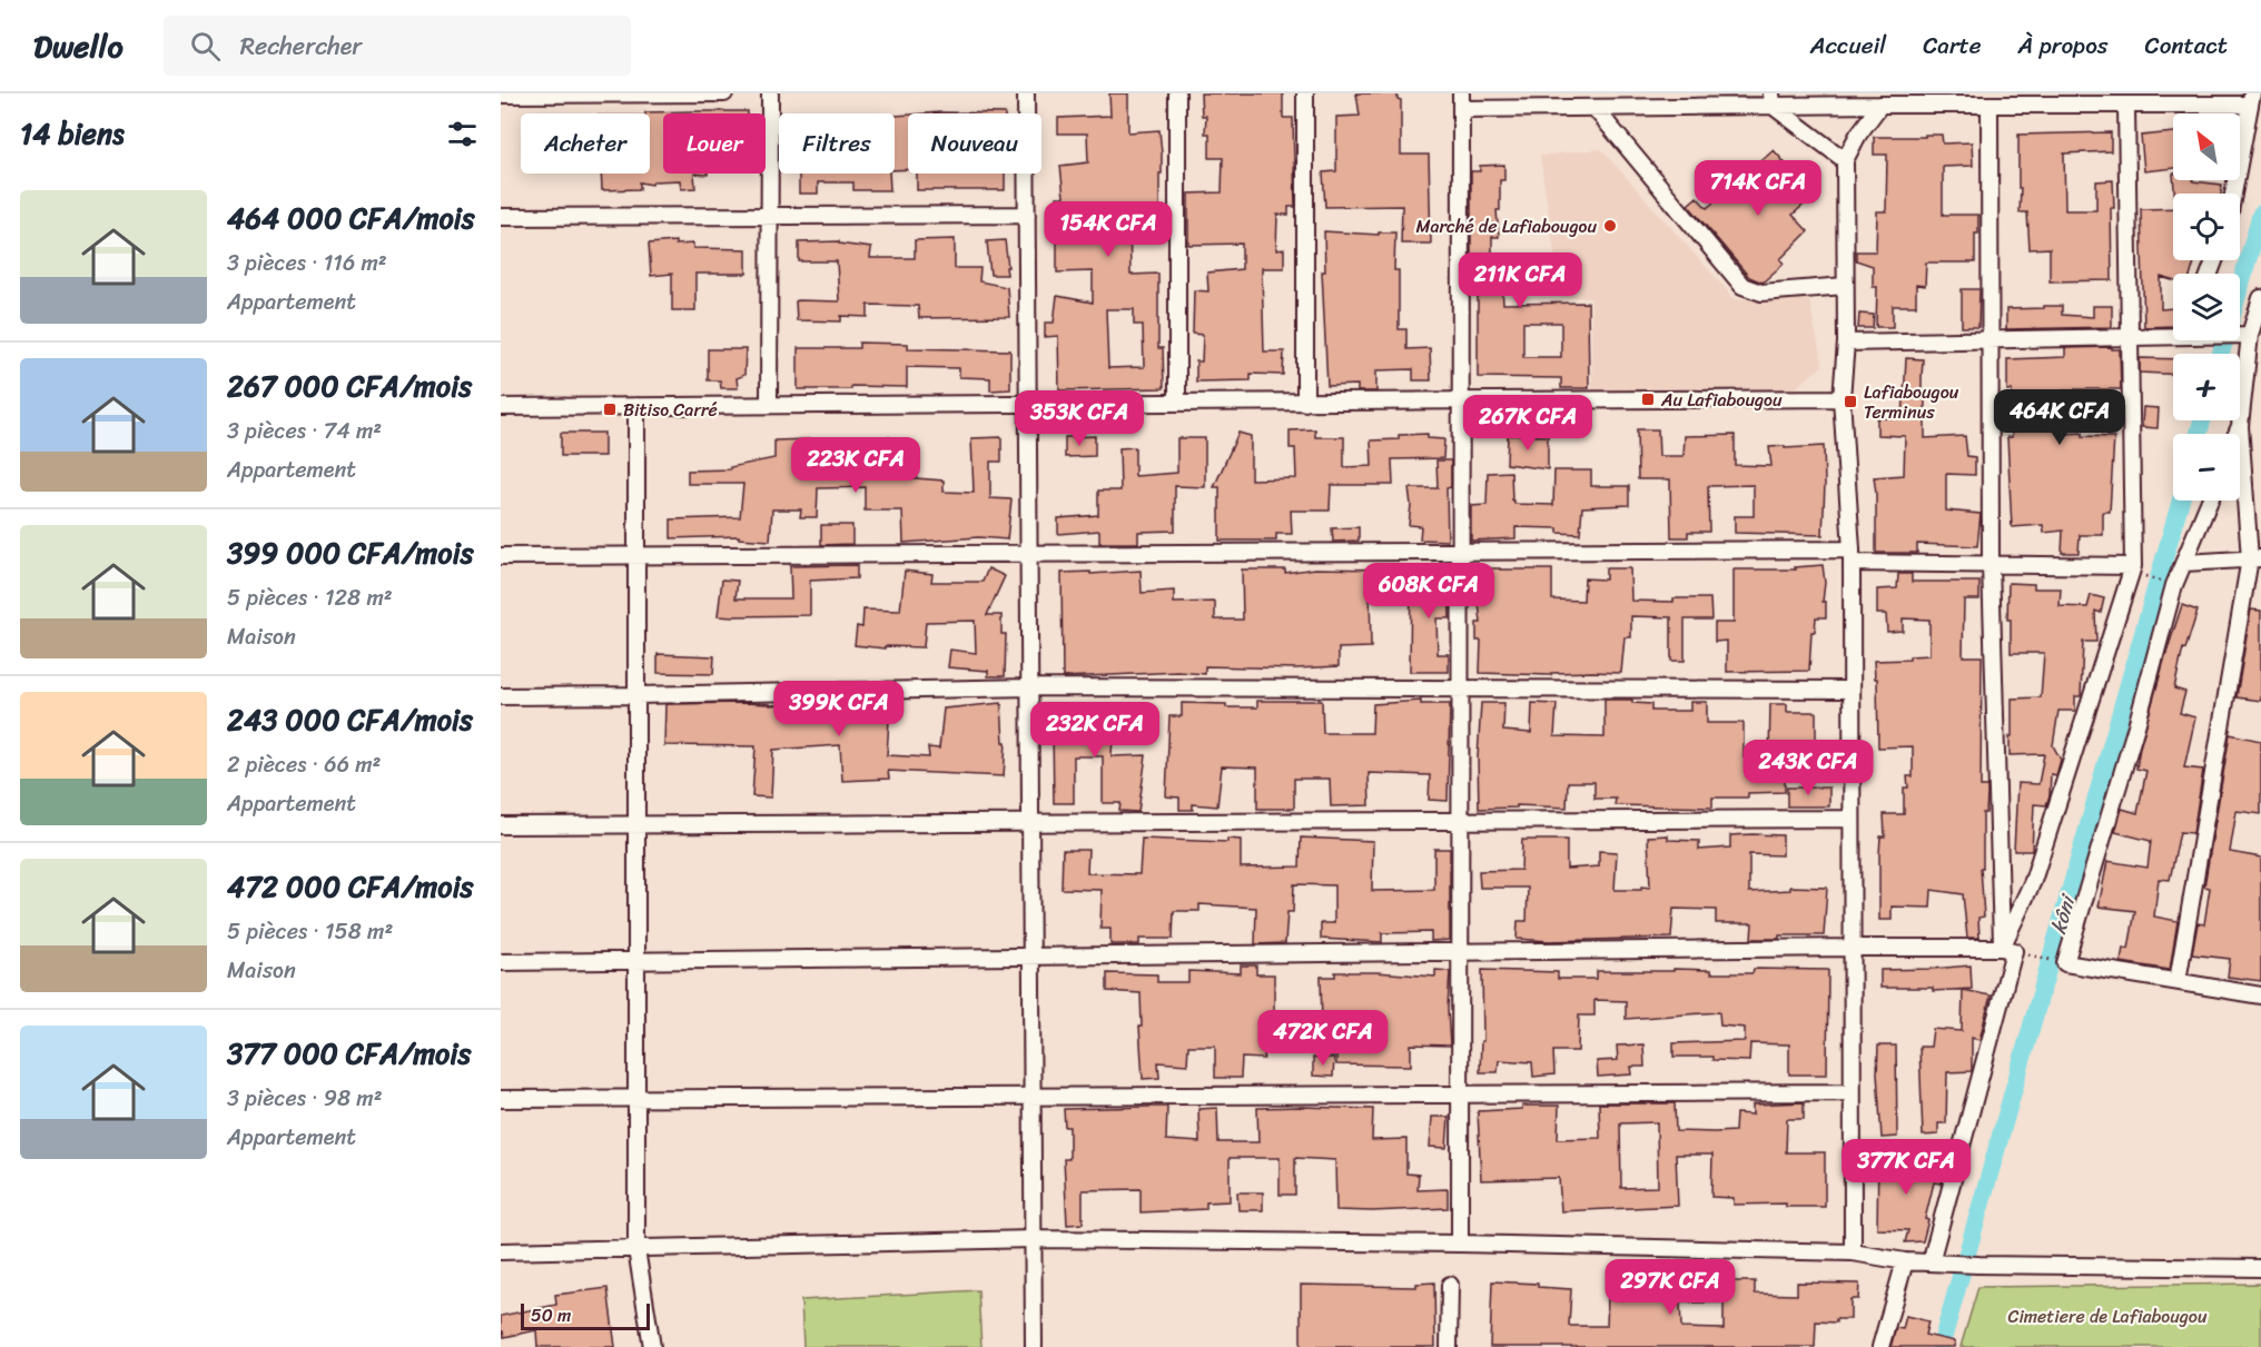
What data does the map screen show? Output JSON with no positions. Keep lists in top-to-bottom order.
{
  "water": ["kôni"],
  "parks": ["Cimetiere de Lafiabougou"],
  "places": {
    "other": ["Marché de Lafiabougou"],
    "transit": ["Au Lafiabougou", "Lafiabougou Terminus", "Bitiso Carré"]
  },
  "scale_bar": "50 m",
  "north": "top left",
  "page": {
    "header": "Dwello",
    "search": "Rechercher",
    "nav": [
      "Accueil",
      "Carte",
      "À propos",
      "Contact"
    ],
    "heading": "14 biens",
    "map_buttons": ["+", "−"],
    "chip": [
      "Acheter",
      "Louer",
      "Filtres",
      "Nouveau"
    ],
    "price": [
      "714K CFA",
      "154K CFA",
      "211K CFA",
      "464K CFA",
      "353K CFA",
      "267K CFA",
      "223K CFA",
      "608K CFA",
      "399K CFA",
      "232K CFA",
      "243K CFA",
      "472K CFA",
      "377K CFA",
      "297K CFA"
    ],
    "list": [
      {
        "name": "464 000 CFA/mois",
        "note": "3 pièces · 116 m² · Appartement"
      },
      {
        "name": "267 000 CFA/mois",
        "note": "3 pièces · 74 m² · Appartement"
      },
      {
        "name": "399 000 CFA/mois",
        "note": "5 pièces · 128 m² · Maison"
      },
      {
        "name": "243 000 CFA/mois",
        "note": "2 pièces · 66 m² · Appartement"
      },
      {
        "name": "472 000 CFA/mois",
        "note": "5 pièces · 158 m² · Maison"
      },
      {
        "name": "377 000 CFA/mois",
        "note": "3 pièces · 98 m² · Appartement"
      }
    ],
    "scale": "50 m"
  }
}
